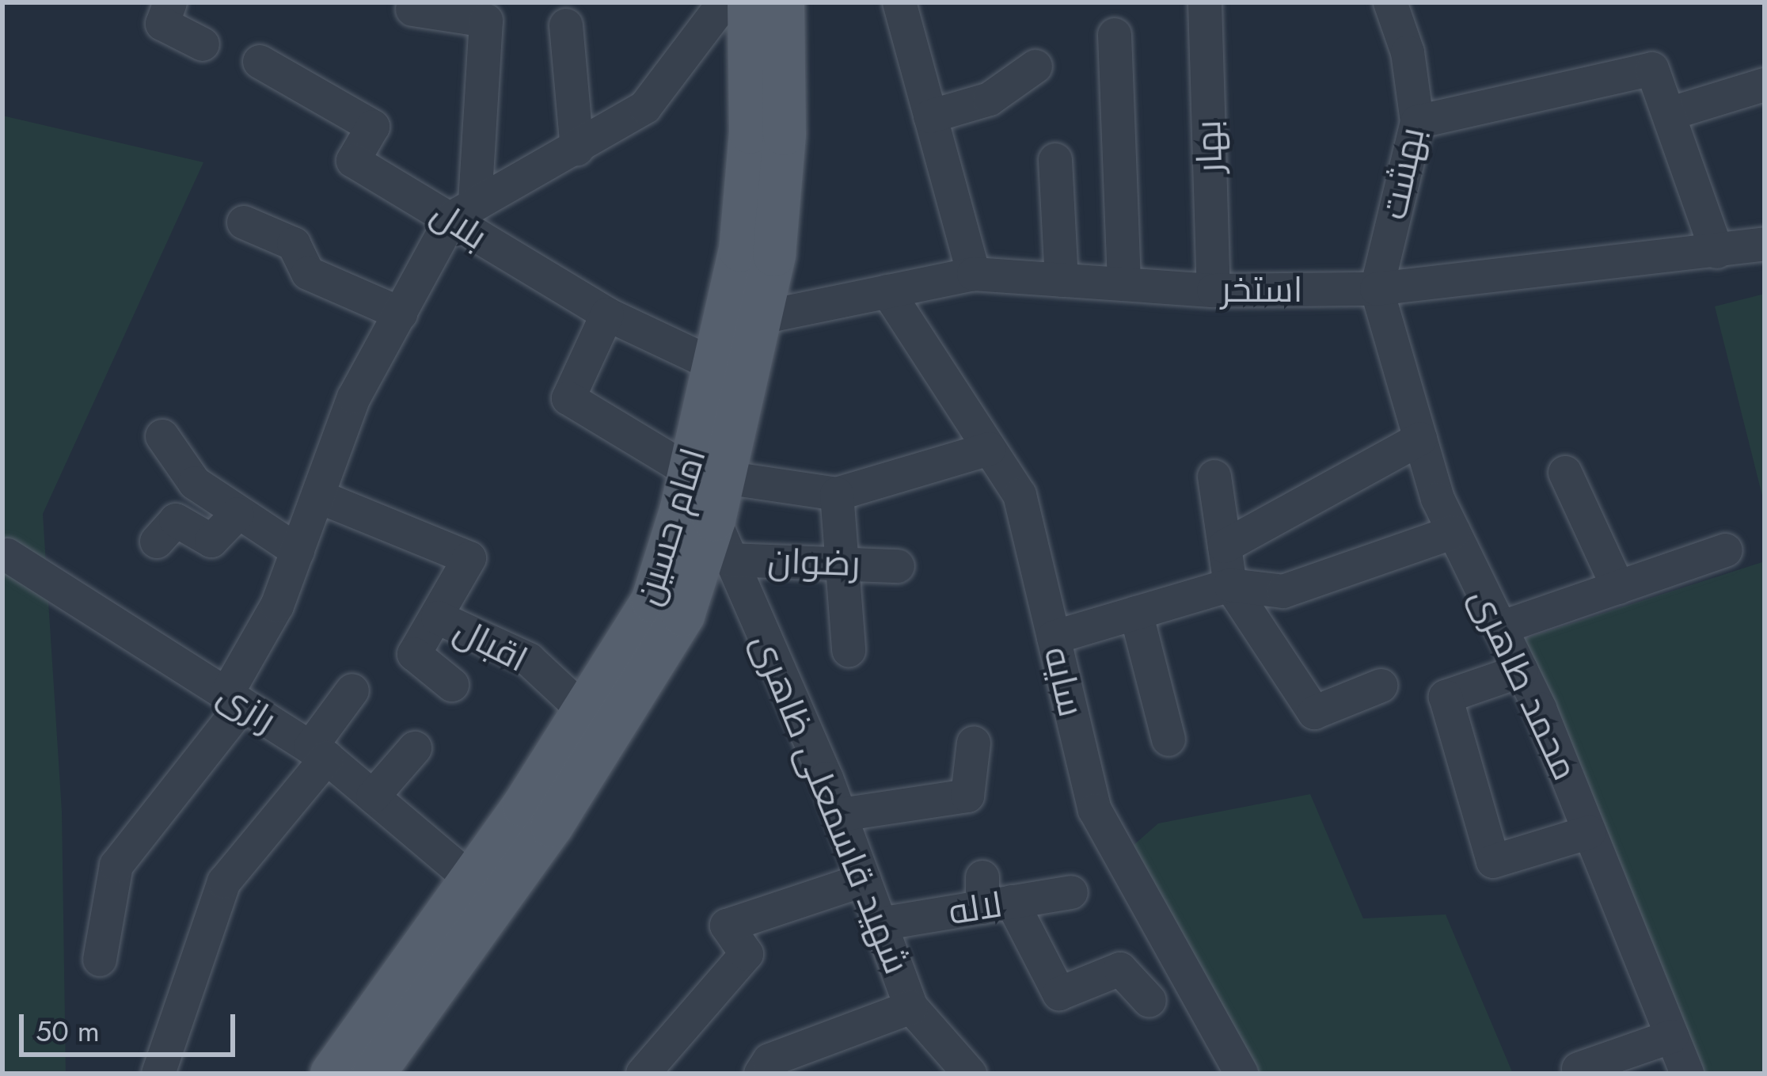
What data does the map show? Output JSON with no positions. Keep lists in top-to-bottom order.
{
  "streets": {
    "main road": ["امام حسین"],
    "street": [
      "بهار",
      "بهشت",
      "بلال",
      "استخر",
      "رضوان",
      "اقبال",
      "سایه",
      "محمد طاهری",
      "رازی",
      "شهید قاسمعلی ظاهری",
      "لاله"
    ]
  },
  "crossings": [
    ["بهار", "استخر"],
    ["بهشت", "استخر"],
    ["بهشت", "محمد طاهری"],
    ["بلال", "امام حسین"],
    ["استخر", "امام حسین"],
    ["استخر", "سایه"],
    ["استخر", "محمد طاهری"],
    ["امام حسین", "اقبال"],
    ["امام حسین", "رازی"],
    ["امام حسین", "شهید قاسمعلی ظاهری"],
    ["رضوان", "شهید قاسمعلی ظاهری"],
    ["شهید قاسمعلی ظاهری", "لاله"]
  ],
  "scale_bar": "50 m"
}
